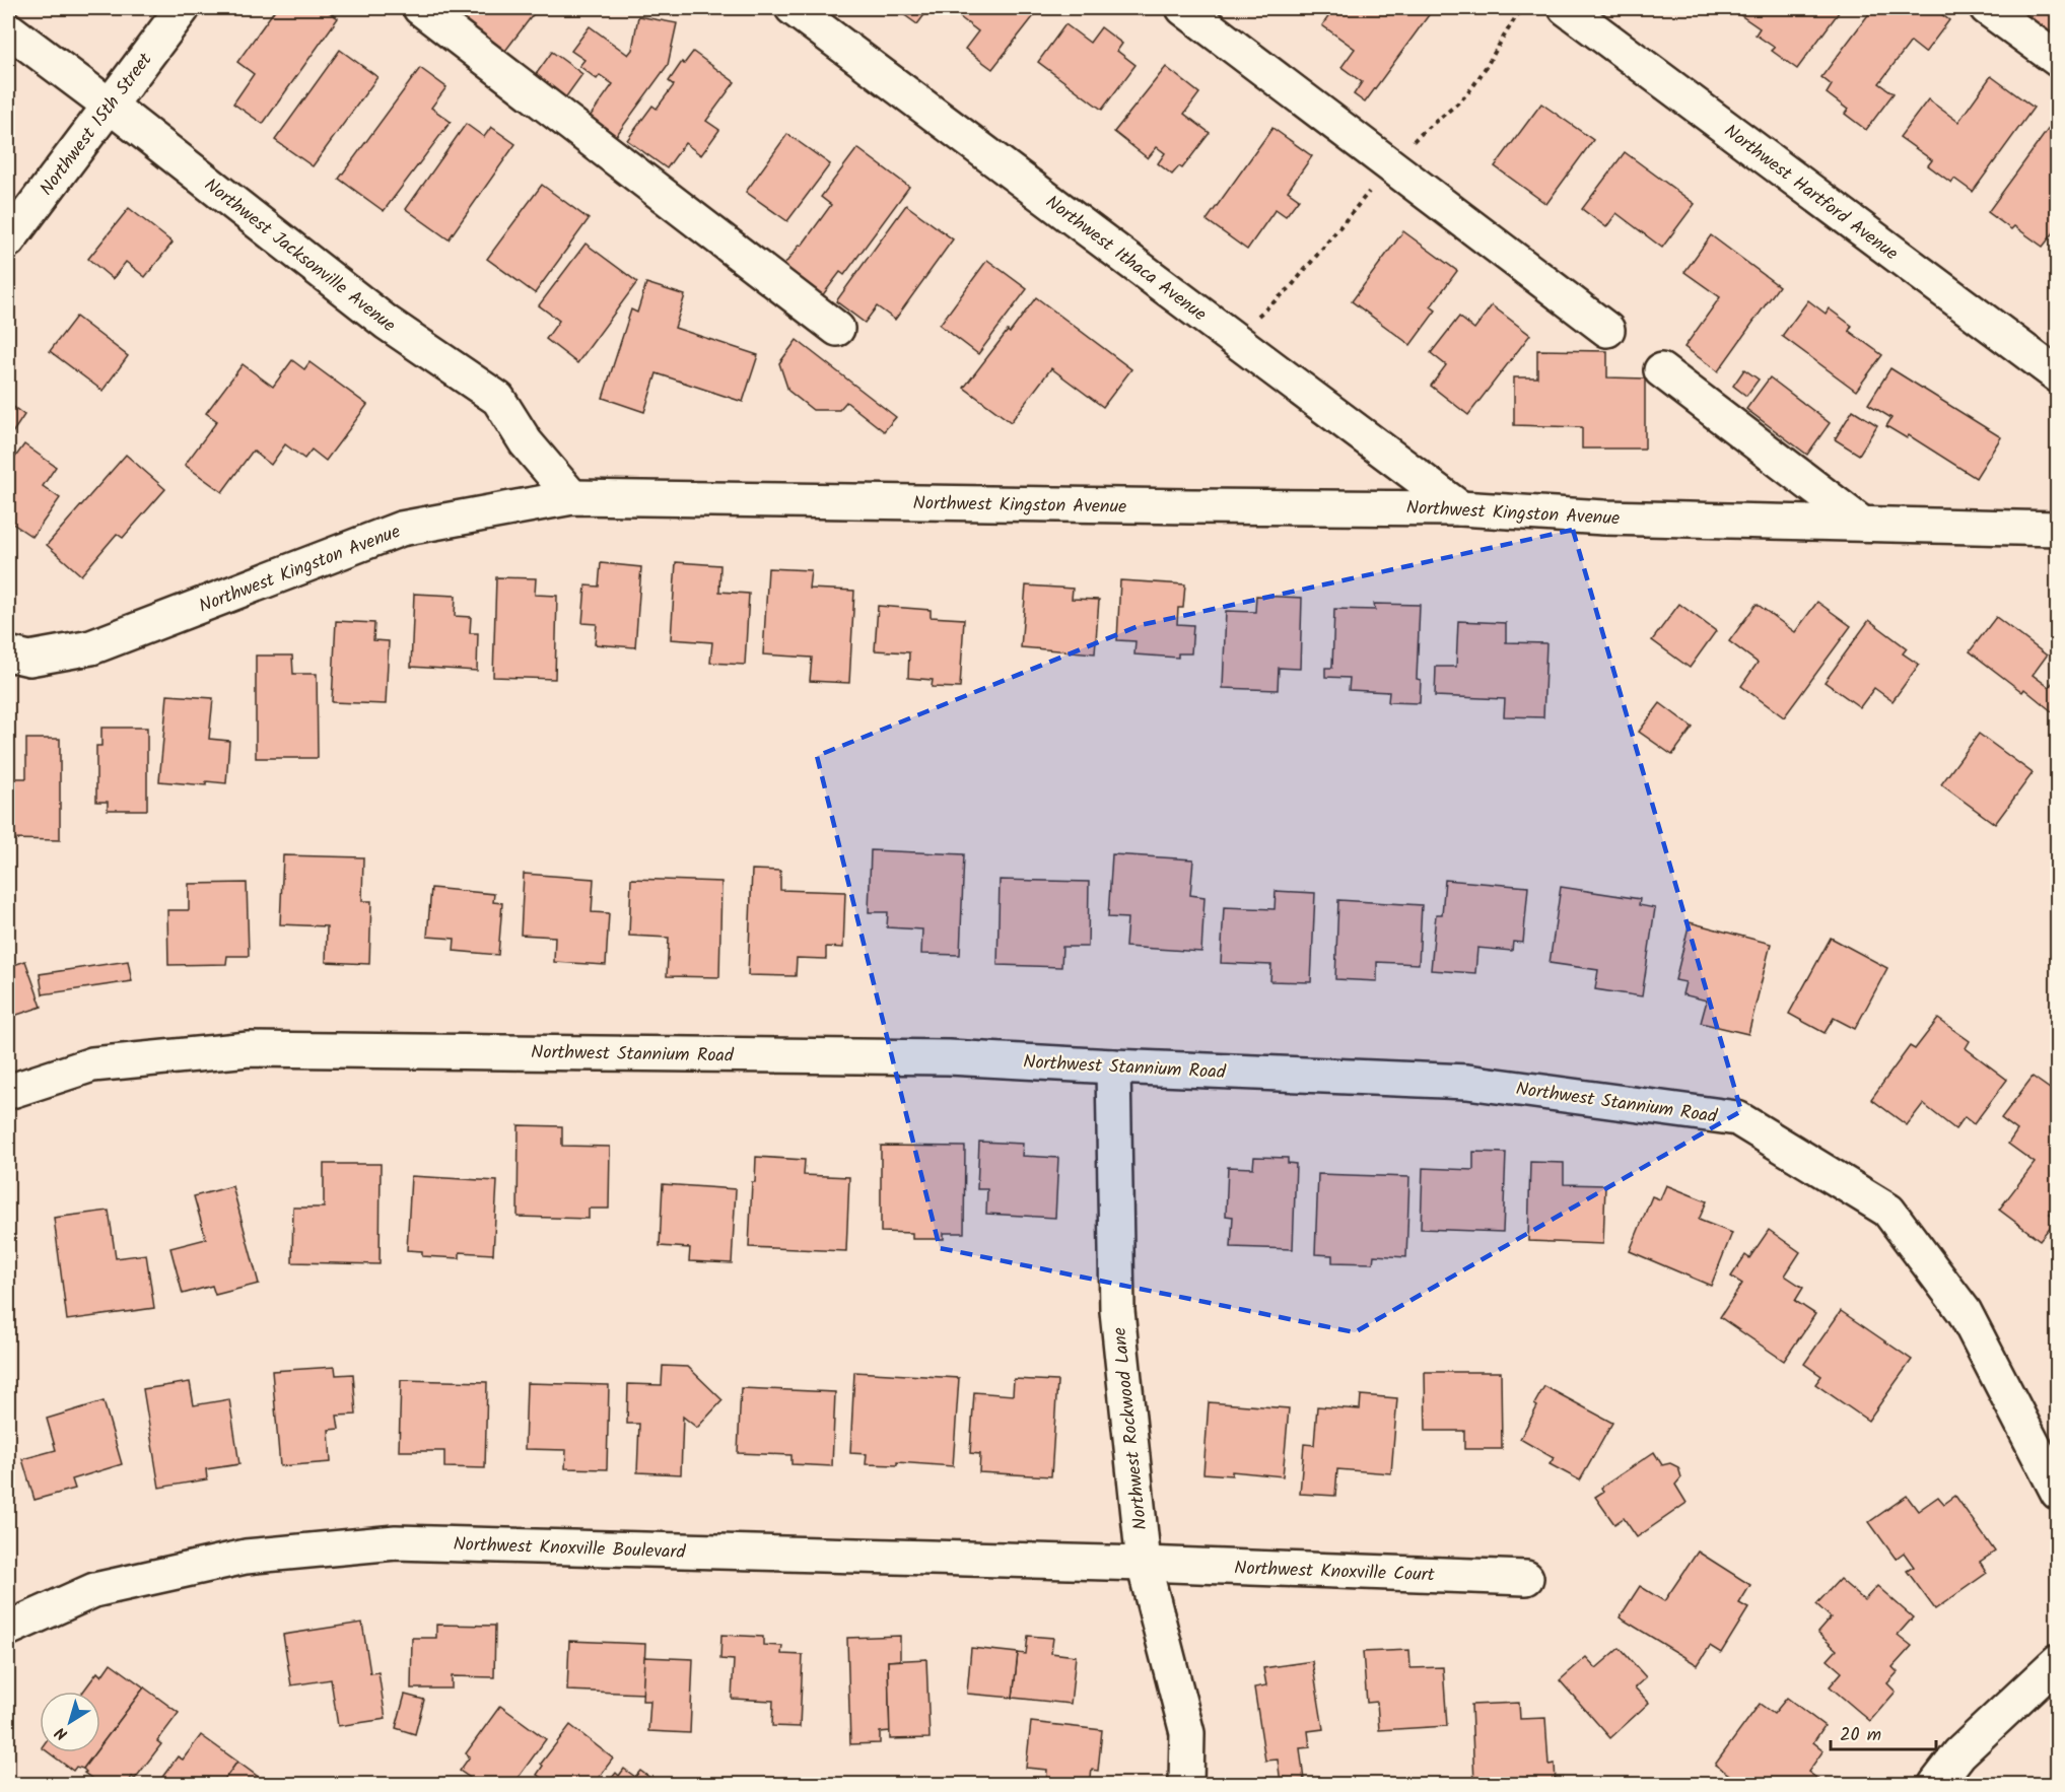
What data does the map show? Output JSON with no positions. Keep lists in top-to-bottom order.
{
  "streets": {
    "street": [
      "Northwest 15th Street",
      "Northwest Hartford Avenue",
      "Northwest Jacksonville Avenue",
      "Northwest Ithaca Avenue",
      "Northwest Kingston Avenue",
      "Northwest Stannium Road",
      "Northwest Rockwood Lane",
      "Northwest Knoxville Boulevard",
      "Northwest Knoxville Court"
    ]
  },
  "crossings": [
    ["Northwest 15th Street", "Northwest Jacksonville Avenue"],
    ["Northwest Jacksonville Avenue", "Northwest Kingston Avenue"],
    ["Northwest Ithaca Avenue", "Northwest Kingston Avenue"],
    ["Northwest Stannium Road", "Northwest Rockwood Lane"],
    ["Northwest Rockwood Lane", "Northwest Knoxville Boulevard"],
    ["Northwest Rockwood Lane", "Northwest Knoxville Court"],
    ["Northwest Knoxville Boulevard", "Northwest Knoxville Court"]
  ],
  "scale_bar": "20 m",
  "north": "bottom left"
}
